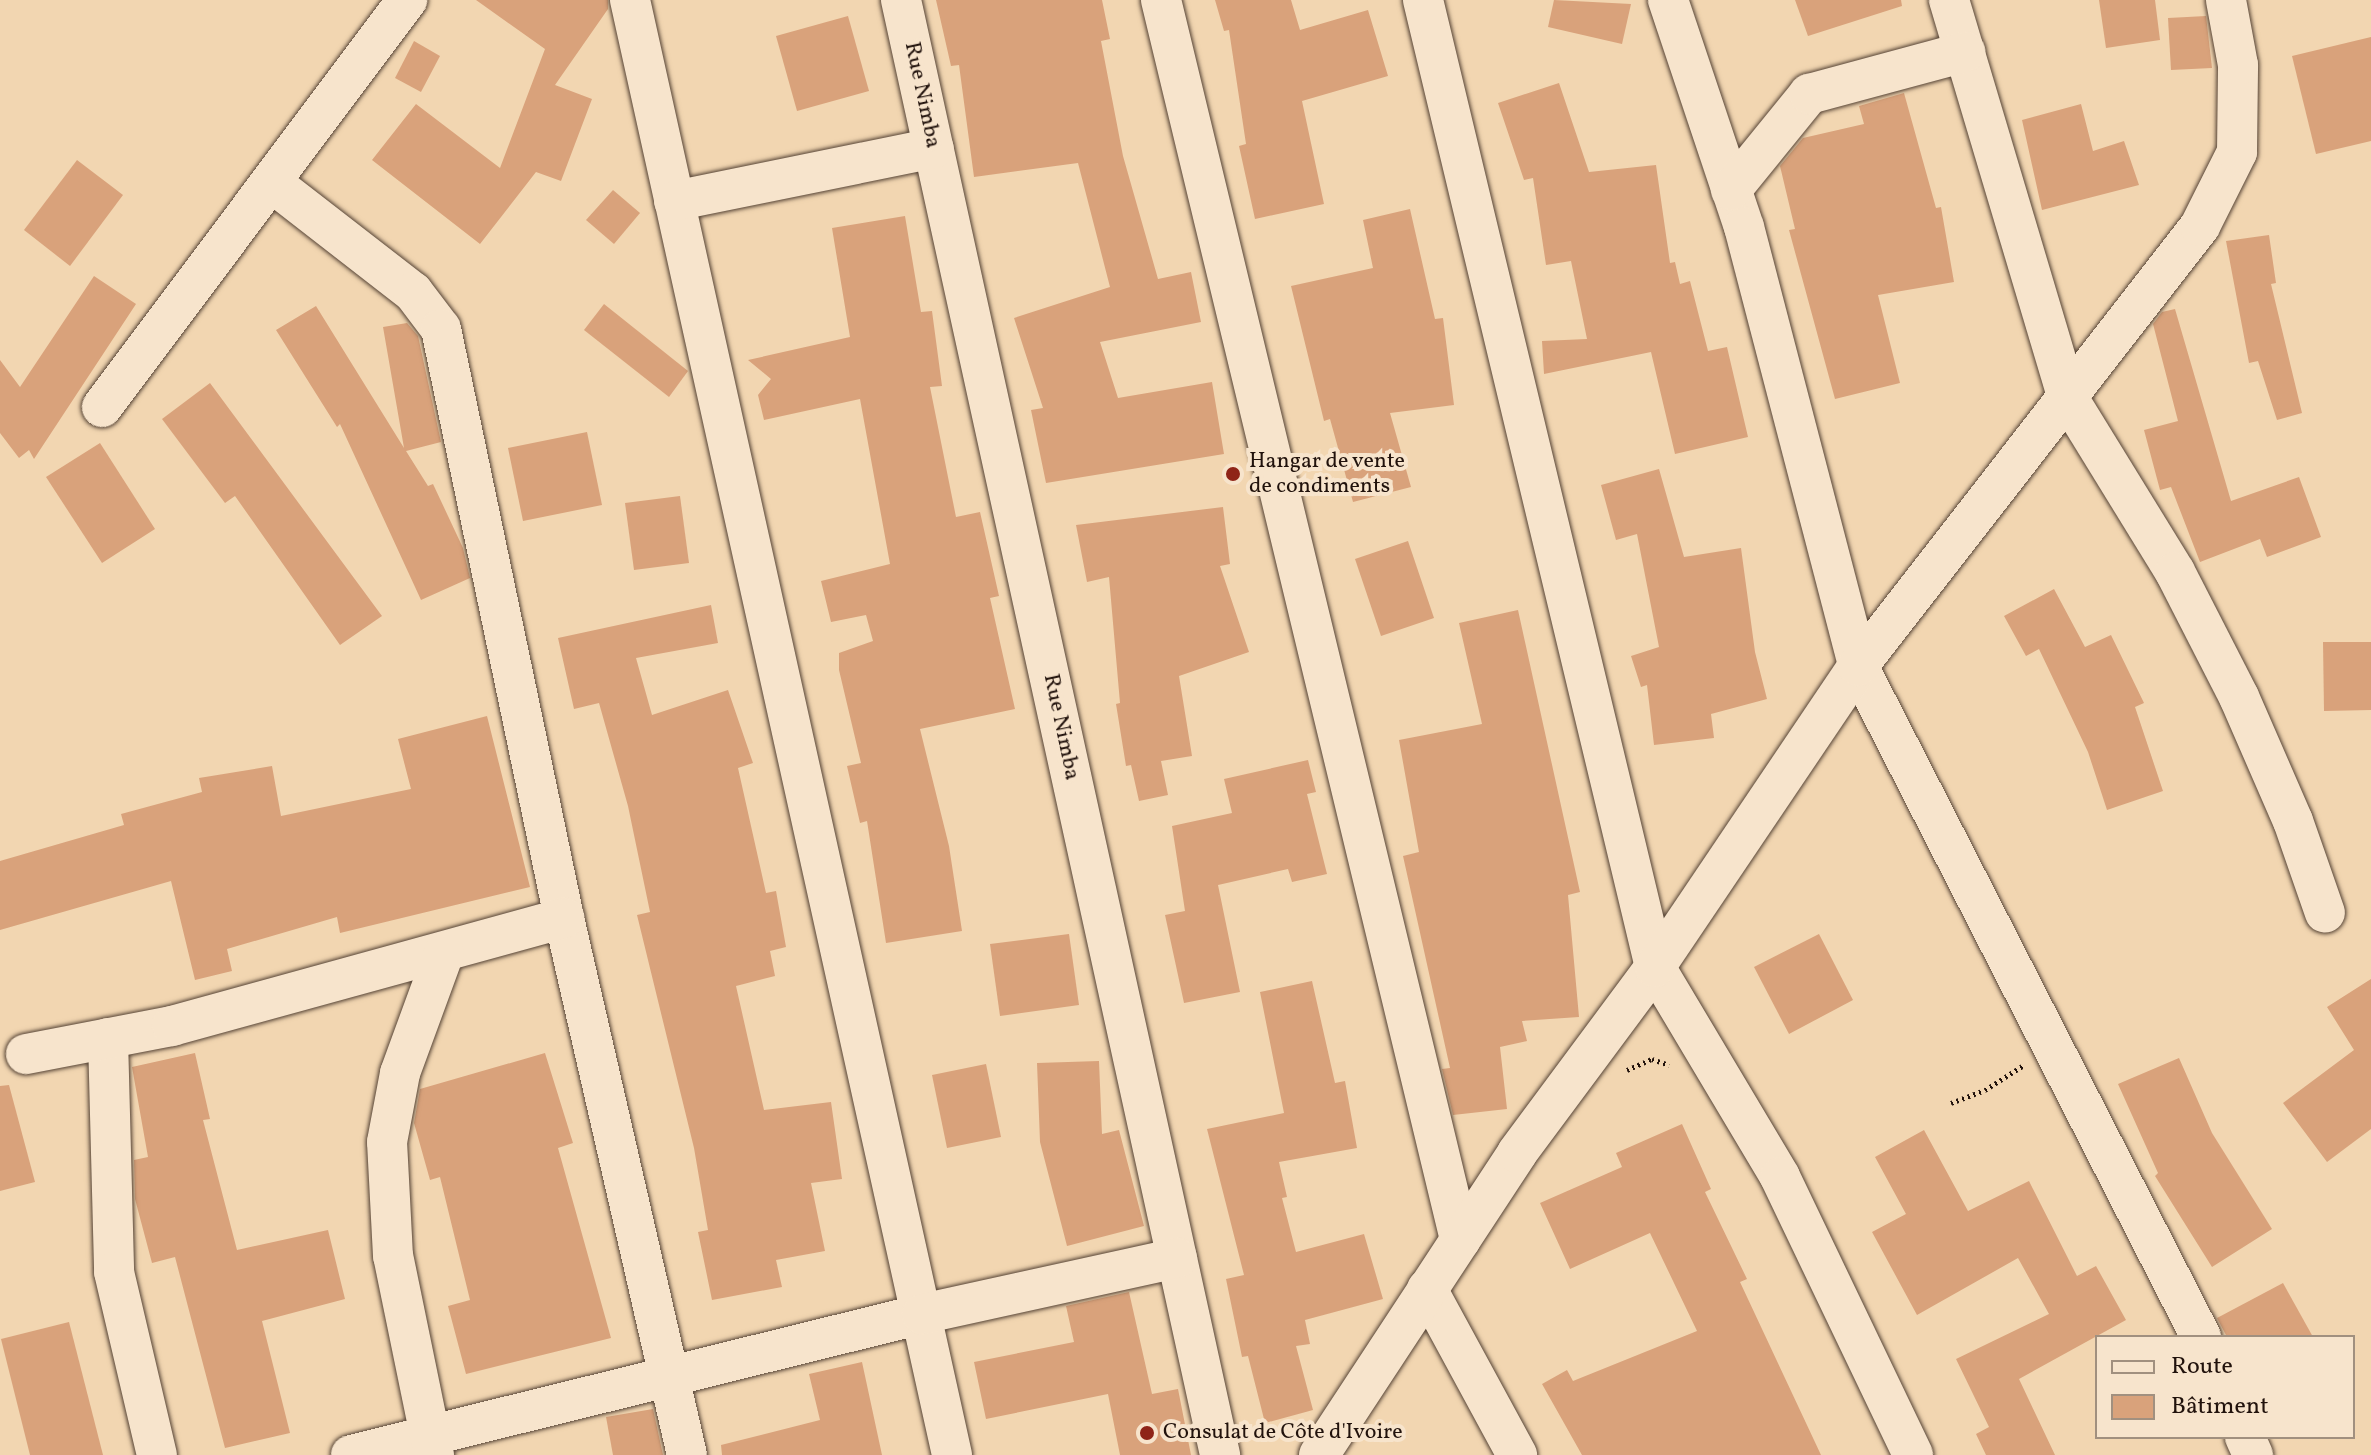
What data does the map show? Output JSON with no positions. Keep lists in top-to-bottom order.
{
  "streets": {
    "street": ["Rue Nimba"]
  },
  "places": ["Hangar de vente de condiments", "Consulat de Côte d'Ivoire"],
  "legend": ["Route", "Bâtiment"]
}
